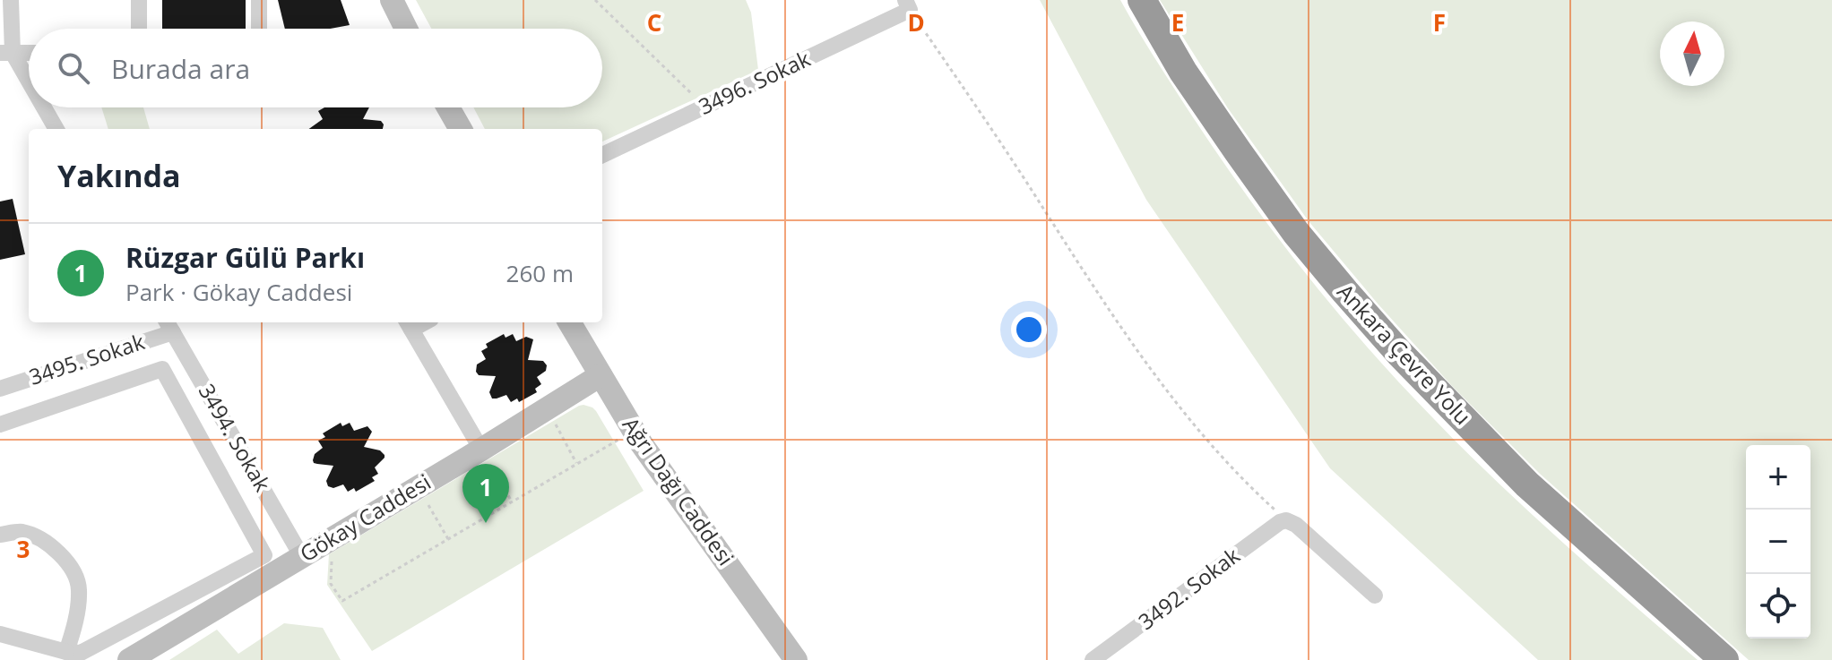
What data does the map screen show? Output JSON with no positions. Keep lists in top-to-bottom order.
{
  "streets": {
    "highway": ["Ankara Çevre Yolu"],
    "main road": ["Ağrı Dağı Caddesi", "Gökay Caddesi"],
    "street": [
      "3496. Sokak",
      "3495. Sokak",
      "3494. Sokak",
      "3492. Sokak"
    ]
  },
  "crossings": [
    ["3495. Sokak", "3494. Sokak"],
    ["3494. Sokak", "Gökay Caddesi"],
    ["Ağrı Dağı Caddesi", "Gökay Caddesi"]
  ],
  "north": "top",
  "page": {
    "search": "Burada ara",
    "heading": "Yakında",
    "list": [
      {
        "mark": "1",
        "name": "Rüzgar Gülü Parkı",
        "note": "Park · Gökay Caddesi",
        "value": "260 m"
      }
    ],
    "map_buttons": ["+", "−"],
    "pins": "1"
  },
  "grid": {
    "columns": [
      "C",
      "D",
      "E",
      "F"
    ],
    "rows": ["3"]
  }
}
